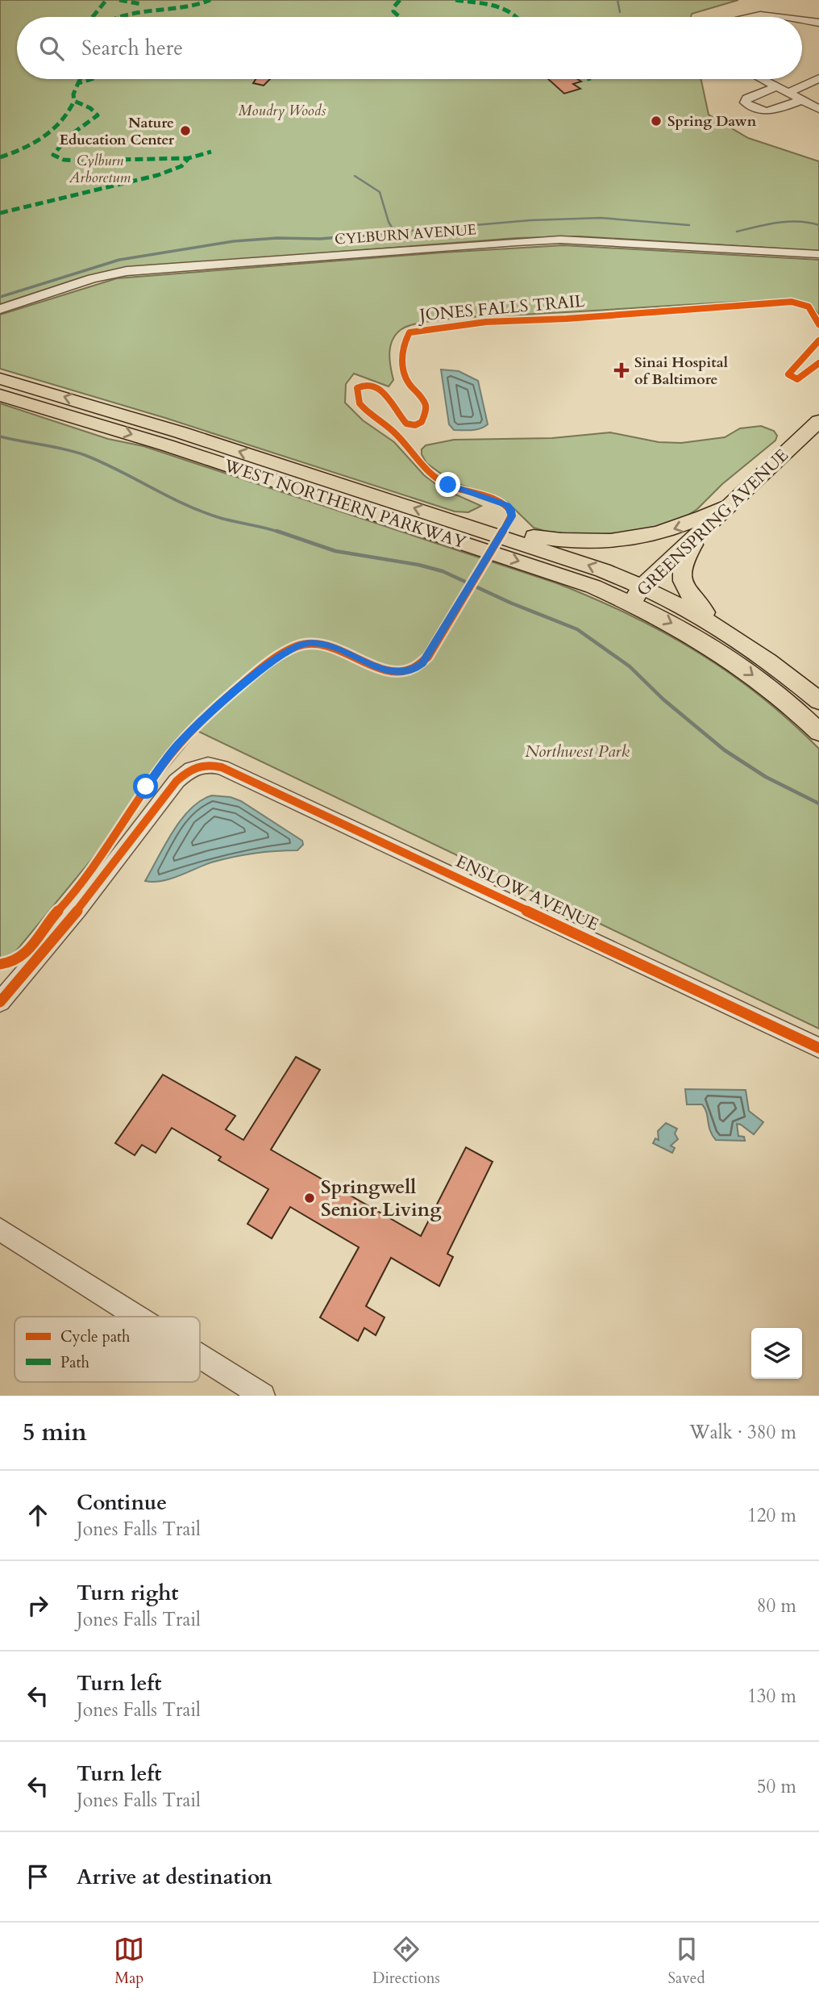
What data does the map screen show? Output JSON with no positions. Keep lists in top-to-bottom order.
{
  "streets": {
    "main road": ["WEST NORTHERN PARKWAY", "GREENSPRING AVENUE"],
    "street": ["CYLBURN AVENUE", "ENSLOW AVENUE"],
    "cycle path": ["JONES FALLS TRAIL"]
  },
  "crossings": [
    ["WEST NORTHERN PARKWAY", "GREENSPRING AVENUE"]
  ],
  "parks": ["Moudry Woods", "Cylburn Arboretum", "Northwest Park"],
  "places": {
    "other": ["Spring Dawn", "Nature Education Center", "Springwell Senior Living"],
    "health": ["Sinai Hospital of Baltimore"]
  },
  "legend": ["Cycle path", "Path"],
  "page": {
    "search": "Search here",
    "heading": ["5 min", "Walk · 380 m"],
    "list": [
      ["Continue", "Jones Falls Trail", "120 m"],
      ["Turn right", "Jones Falls Trail", "80 m"],
      ["Turn left", "Jones Falls Trail", "130 m"],
      ["Turn left", "Jones Falls Trail", "50 m"],
      "Arrive at destination"
    ],
    "nav": ["Map", "Directions", "Saved"]
  }
}
